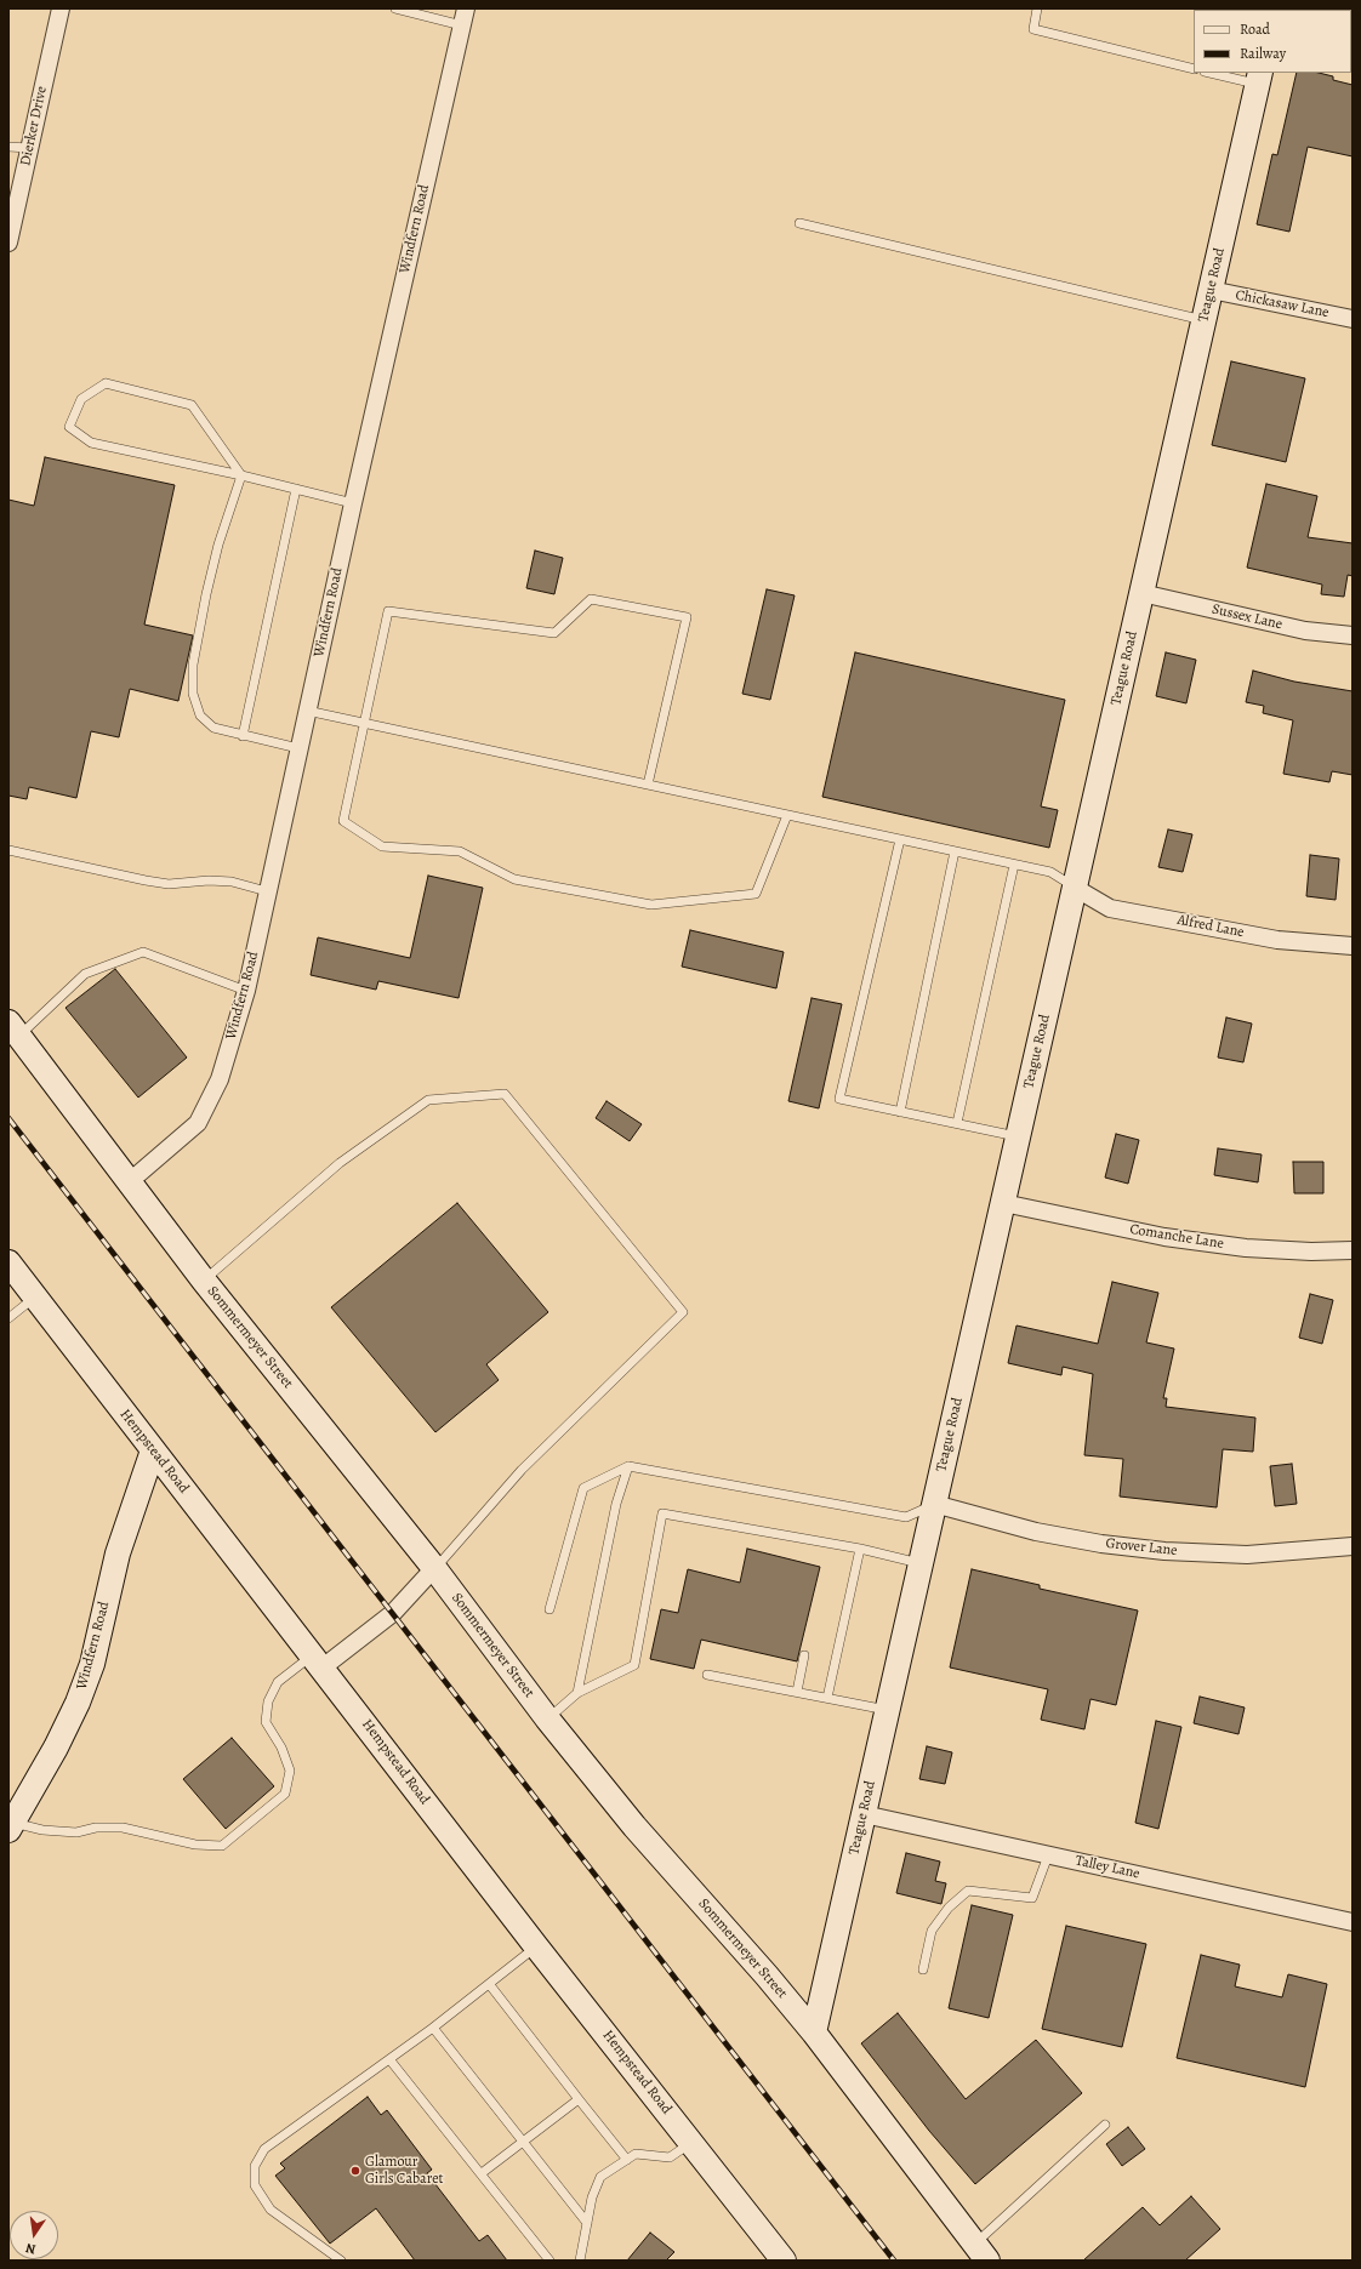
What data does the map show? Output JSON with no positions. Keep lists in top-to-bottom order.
{
  "streets": {
    "street": [
      "Dierker Drive",
      "Windfern Road",
      "Teague Road",
      "Chickasaw Lane",
      "Sussex Lane",
      "Alfred Lane",
      "Comanche Lane",
      "Sommermeyer Street",
      "Hempstead Road",
      "Grover Lane",
      "Talley Lane"
    ]
  },
  "crossings": [
    ["Windfern Road", "Sommermeyer Street"],
    ["Windfern Road", "Hempstead Road"],
    ["Teague Road", "Chickasaw Lane"],
    ["Teague Road", "Sussex Lane"],
    ["Teague Road", "Alfred Lane"],
    ["Teague Road", "Comanche Lane"],
    ["Teague Road", "Sommermeyer Street"],
    ["Teague Road", "Grover Lane"],
    ["Teague Road", "Talley Lane"]
  ],
  "places": ["Glamour Girls Cabaret"],
  "legend": ["Road", "Railway"],
  "north": "bottom"
}
